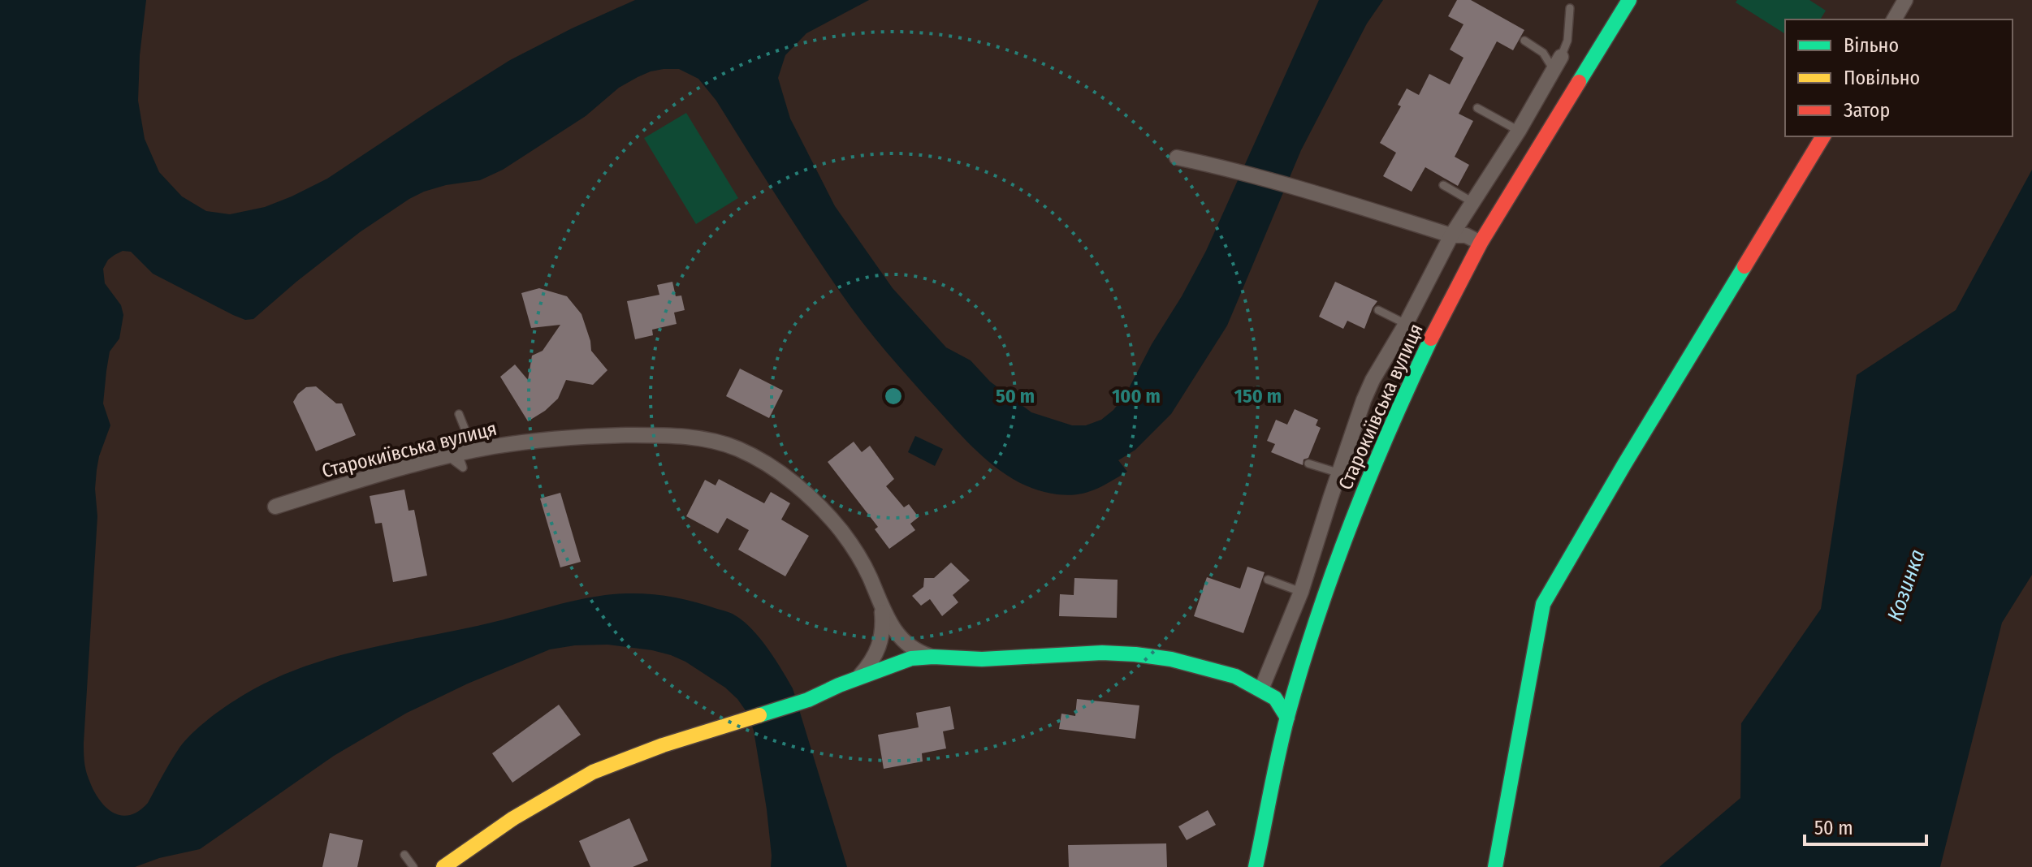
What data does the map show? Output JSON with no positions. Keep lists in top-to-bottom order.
{
  "streets": {
    "street": ["Старокиївська вулиця"]
  },
  "water": ["Козинка"],
  "legend": ["Вільно", "Повільно", "Затор"],
  "scale_bar": "50 m",
  "rings": ["50 m", "100 m", "150 m"]
}
